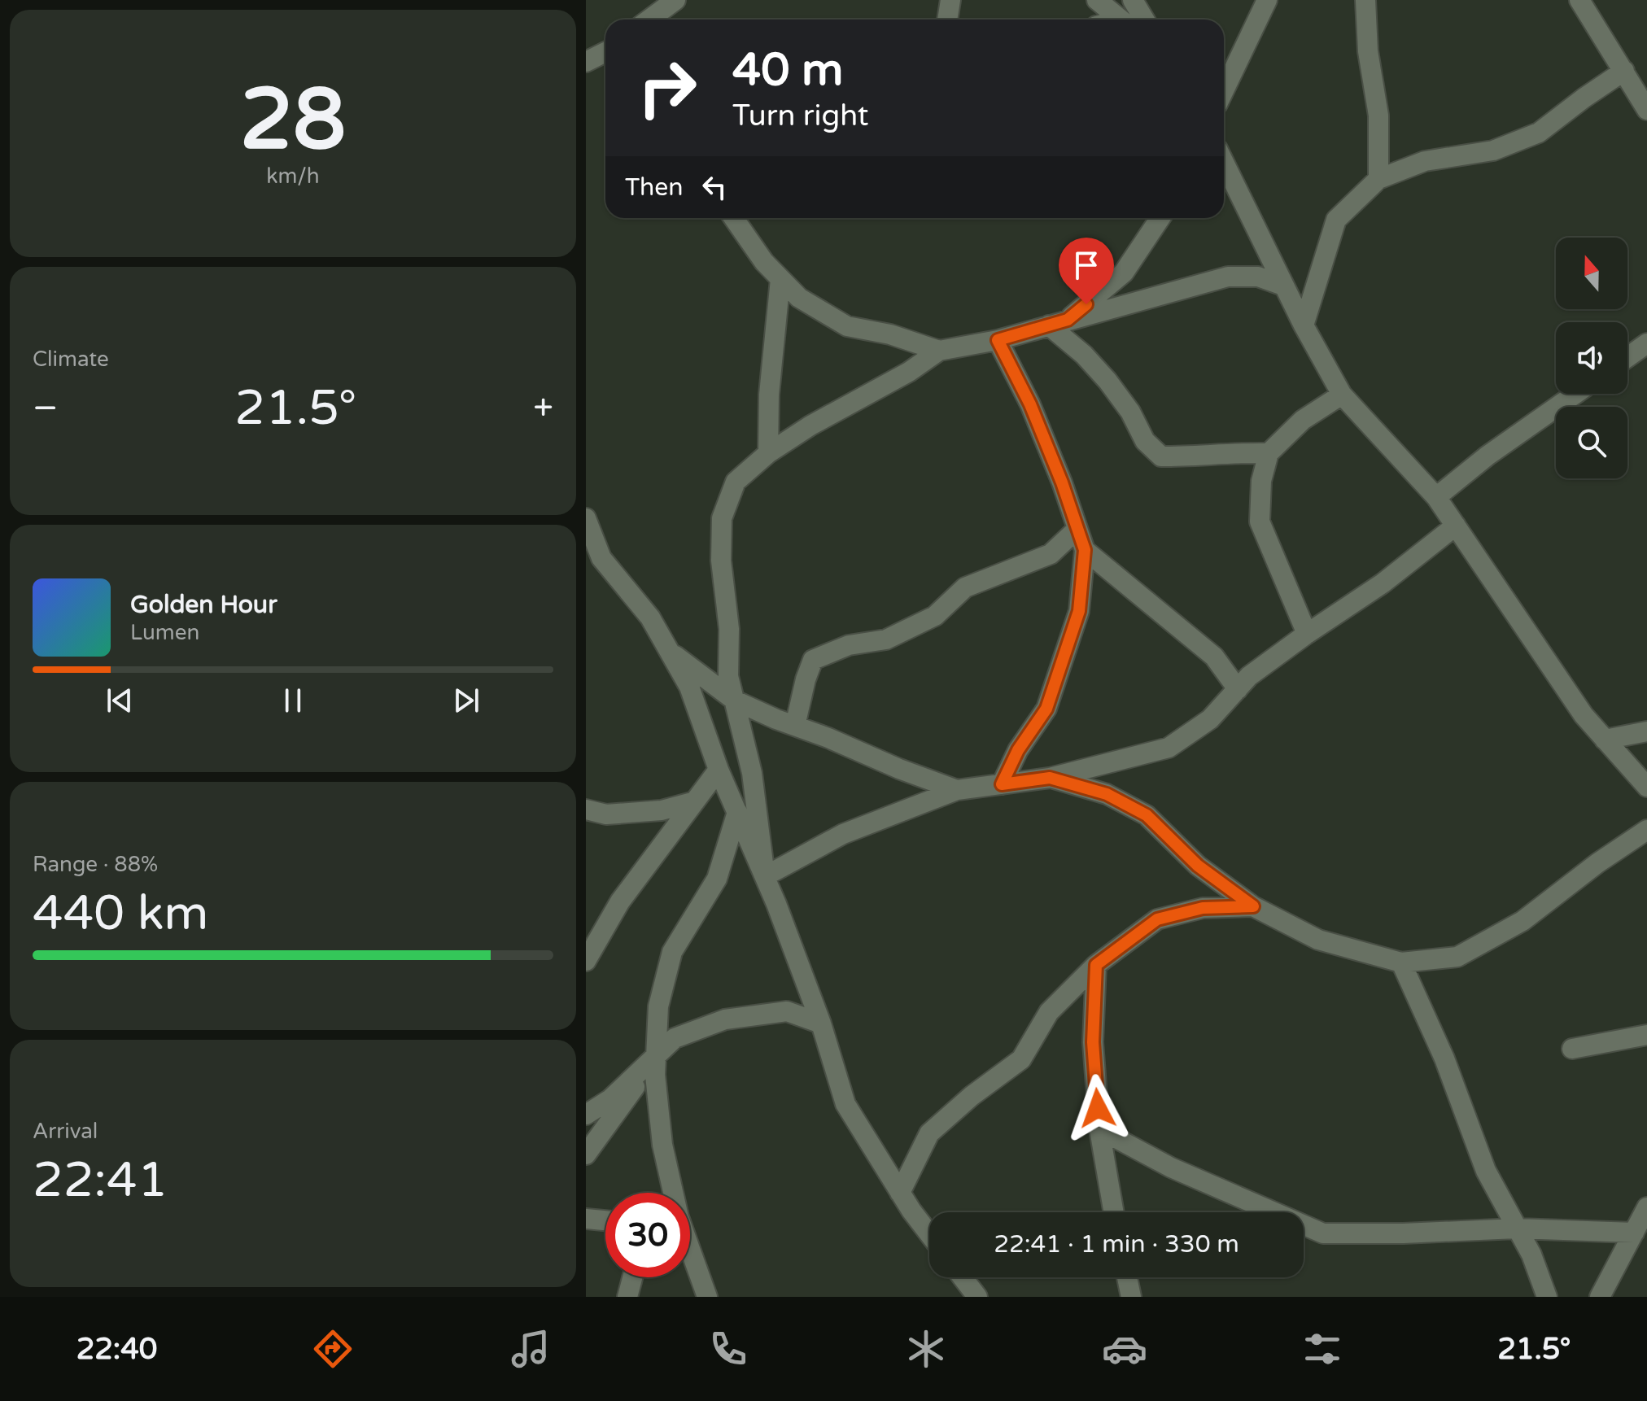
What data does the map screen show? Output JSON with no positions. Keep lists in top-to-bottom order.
{
  "north": "top",
  "page": {
    "tile": [
      ["28", "km/h"],
      "Climate",
      ["Range · 88%", "440 km"],
      ["Arrival", "22:41"]
    ],
    "turn": ["40 m", "Turn right"],
    "then": "Then",
    "heat": ["−", "21.5°", "+"],
    "song": ["Golden Hour", "Lumen"],
    "limit": "30",
    "trip": "22:41 · 1 min · 330 m",
    "tabs": ["22:40", "21.5°"]
  }
}
